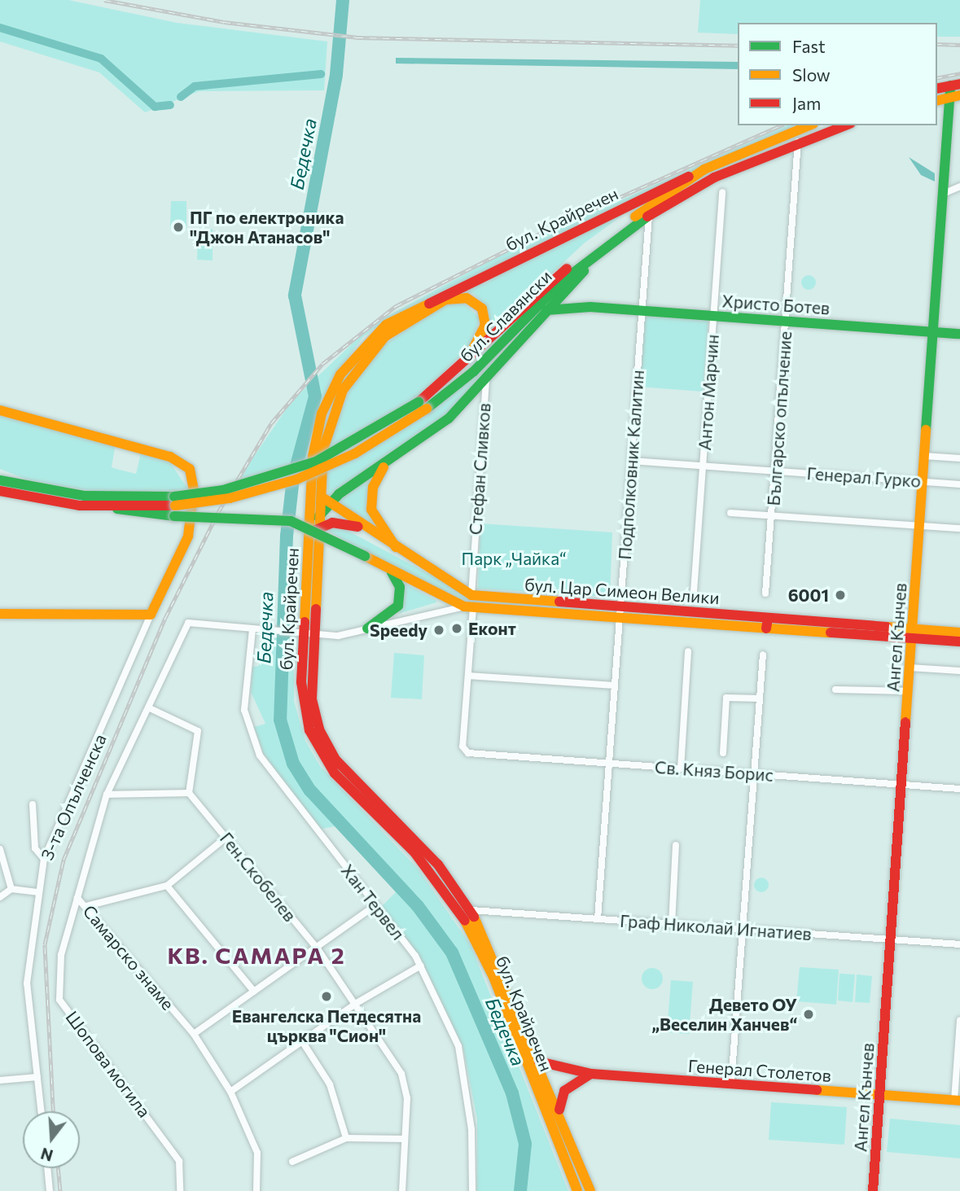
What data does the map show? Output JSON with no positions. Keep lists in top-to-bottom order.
{
  "streets": {
    "main road": [
      "бул. Крайречен",
      "Христо Ботев",
      "бул. Славянски",
      "бул. Цар Симеон Велики",
      "Ангел Кънчев",
      "Генерал Столетов"
    ],
    "street": [
      "Антон Марчин",
      "Българско опълчение",
      "Подполковник Калитин",
      "Стефан Сливков",
      "Генерал Гурко",
      "Св. Княз Борис",
      "3-та Опълченска",
      "Ген.Скобелев",
      "Хан Тервел",
      "Граф Николай Игнатиев",
      "Самарско знаме",
      "Шопова могила"
    ]
  },
  "crossings": [
    ["бул. Крайречен", "бул. Славянски"],
    ["бул. Крайречен", "бул. Цар Симеон Велики"],
    ["бул. Крайречен", "Граф Николай Игнатиев"],
    ["бул. Крайречен", "Генерал Столетов"],
    ["Христо Ботев", "Антон Марчин"],
    ["Христо Ботев", "Българско опълчение"],
    ["Христо Ботев", "Подполковник Калитин"],
    ["Христо Ботев", "Ангел Кънчев"],
    ["бул. Славянски", "Българско опълчение"],
    ["бул. Славянски", "Подполковник Калитин"],
    ["бул. Славянски", "бул. Цар Симеон Велики"],
    ["Антон Марчин", "Генерал Гурко"],
    ["Българско опълчение", "Генерал Гурко"],
    ["Подполковник Калитин", "Генерал Гурко"],
    ["Подполковник Калитин", "бул. Цар Симеон Велики"],
    ["Подполковник Калитин", "Св. Княз Борис"],
    ["Подполковник Калитин", "Граф Николай Игнатиев"],
    ["Стефан Сливков", "бул. Цар Симеон Велики"],
    ["Генерал Гурко", "Ангел Кънчев"],
    ["бул. Цар Симеон Велики", "Ангел Кънчев"],
    ["бул. Цар Симеон Велики", "Хан Тервел"],
    ["бул. Цар Симеон Велики", "Самарско знаме"],
    ["Ангел Кънчев", "Св. Княз Борис"],
    ["Ангел Кънчев", "Граф Николай Игнатиев"],
    ["Ангел Кънчев", "Генерал Столетов"],
    ["Самарско знаме", "Шопова могила"]
  ],
  "districts": ["КВ. САМАРА 2"],
  "water": ["Бедечка"],
  "parks": ["Парк „Чайка“"],
  "places": [
    "ПГ по електроника \"Джон Атанасов\"",
    "6001",
    "Еконт",
    "Speedy",
    "Евангелска Петдесятна църква \"Сион\"",
    "Девето ОУ „Веселин Ханчев“"
  ],
  "legend": ["Fast", "Slow", "Jam"],
  "north": "bottom"
}
